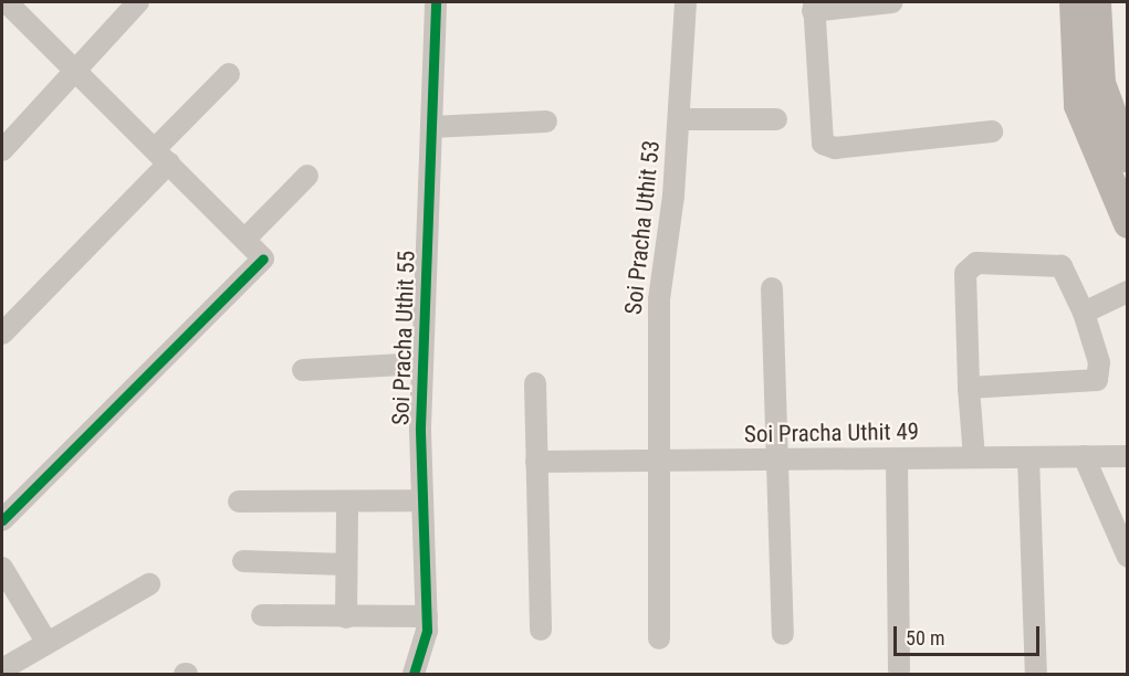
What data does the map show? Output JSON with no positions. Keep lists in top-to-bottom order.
{
  "streets": {
    "street": ["Soi Pracha Uthit 53", "Soi Pracha Uthit 55", "Soi Pracha Uthit 49"]
  },
  "crossings": [
    ["Soi Pracha Uthit 53", "Soi Pracha Uthit 49"]
  ],
  "scale_bar": "50 m"
}
